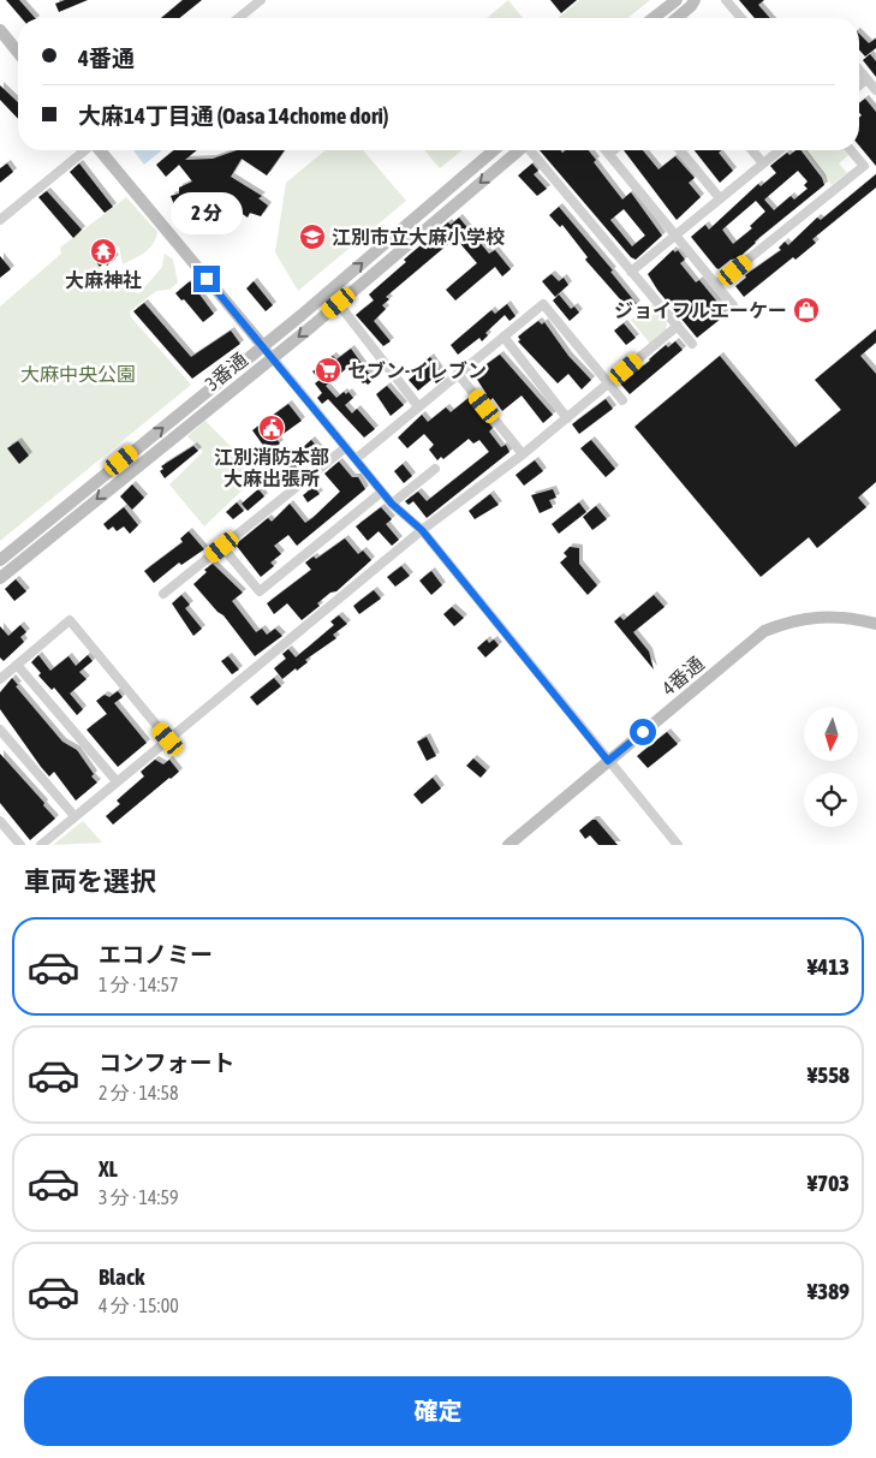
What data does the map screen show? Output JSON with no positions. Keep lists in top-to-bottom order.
{
  "streets": {
    "street": ["3番通", "4番通"]
  },
  "parks": ["大麻中央公園"],
  "places": {
    "school or university": ["江別市立大麻小学校"],
    "temple": ["大麻神社"],
    "shop": ["ジョイフルエーケー"],
    "supermarket": ["セブン-イレブン"],
    "public building": ["江別消防本部 大麻出張所"]
  },
  "north": "bottom",
  "page": {
    "banner": ["4番通", "大麻14丁目通 (Oasa 14chome dori)"],
    "bubble": "2 分",
    "heading": "車両を選択",
    "list": [
      {
        "name": "エコノミー",
        "note": "1 分 · 14:57",
        "value": "¥413"
      },
      {
        "name": "コンフォート",
        "note": "2 分 · 14:58",
        "value": "¥558"
      },
      {
        "name": "XL",
        "note": "3 分 · 14:59",
        "value": "¥703"
      },
      {
        "name": "Black",
        "note": "4 分 · 15:00",
        "value": "¥389"
      }
    ],
    "buttons": "確定"
  }
}
